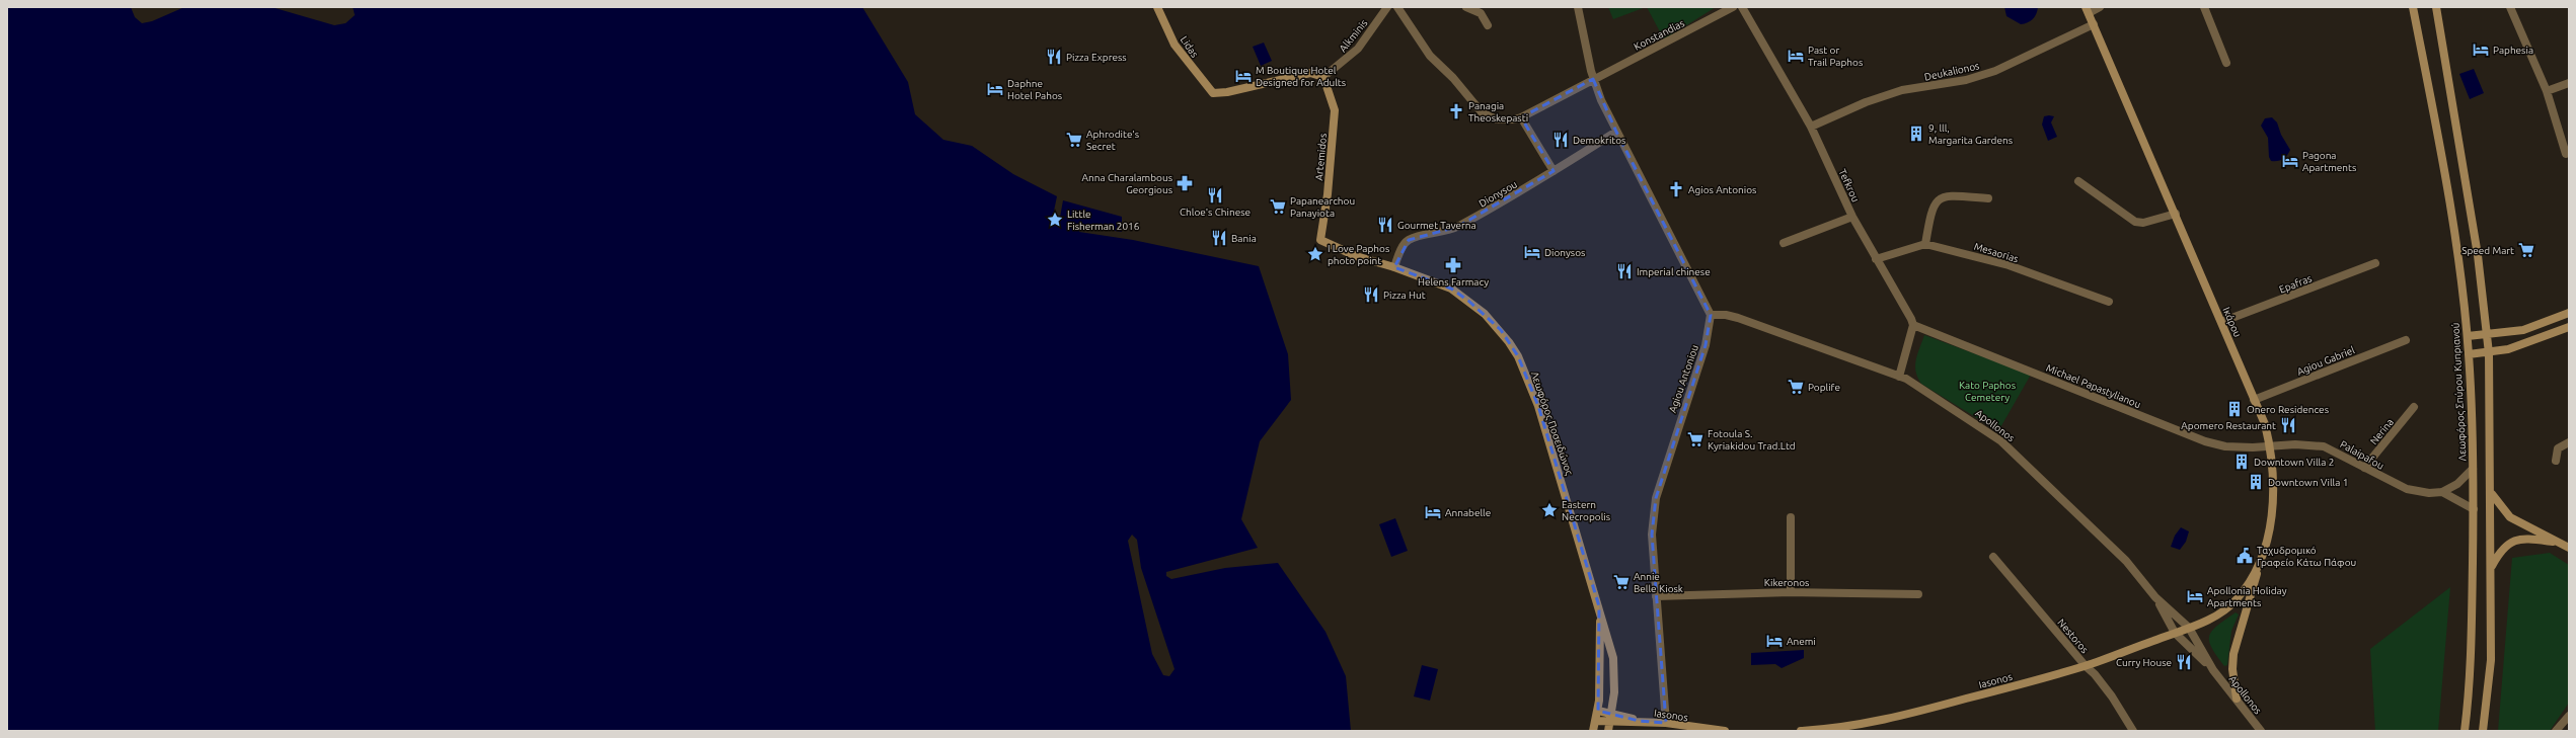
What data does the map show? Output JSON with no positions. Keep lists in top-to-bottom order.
{
  "streets": {
    "main road": [
      "Lidas",
      "Artemidos",
      "Ικάρου",
      "Λεωφόρος Σπύρου Κυπριανού",
      "Λεωφόρος Ποσειδώνος",
      "Iasonos"
    ],
    "street": [
      "Konstandias",
      "Alkminis",
      "Deukalionos",
      "Tefkrou",
      "Dionysou",
      "Mesaorias",
      "Epafras",
      "Agiou Gabriel",
      "Agiou Antoniou",
      "Michael Papastylianou",
      "Apollonos",
      "Nerina",
      "Palaipafou",
      "Kikeronos",
      "Nestoros"
    ]
  },
  "crossings": [
    ["Alkminis", "Lidas"],
    ["Alkminis", "Artemidos"],
    ["Lidas", "Artemidos"],
    ["Deukalionos", "Tefkrou"],
    ["Deukalionos", "Ικάρου"],
    ["Artemidos", "Λεωφόρος Ποσειδώνος"],
    ["Tefkrou", "Michael Papastylianou"],
    ["Dionysou", "Λεωφόρος Ποσειδώνος"],
    ["Epafras", "Ικάρου"],
    ["Ικάρου", "Agiou Gabriel"],
    ["Ικάρου", "Michael Papastylianou"],
    ["Ικάρου", "Apollonos"],
    ["Ικάρου", "Palaipafou"],
    ["Ικάρου", "Iasonos"],
    ["Agiou Antoniou", "Apollonos"],
    ["Agiou Antoniou", "Kikeronos"],
    ["Agiou Antoniou", "Iasonos"],
    ["Michael Papastylianou", "Palaipafou"],
    ["Λεωφόρος Ποσειδώνος", "Iasonos"],
    ["Apollonos", "Iasonos"],
    ["Nerina", "Palaipafou"],
    ["Nestoros", "Iasonos"]
  ],
  "parks": ["Kato Paphos Cemetery"],
  "places": {
    "hotel": [
      "Paphesia",
      "Past or Trail Paphos",
      "M Boutique Hotel Designed for Adults",
      "Daphne Hotel Pahos",
      "Pagona Apartments",
      "Dionysos",
      "Annabelle",
      "Apollonia Holiday Apartments",
      "Anemi"
    ],
    "restaurant": [
      "Pizza Express",
      "Demokritos",
      "Chloe's Chinese",
      "Gourmet Taverna",
      "Bania",
      "Imperial chinese",
      "Pizza Hut",
      "Apomero Restaurant",
      "Curry House"
    ],
    "church": ["Panagia Theoskepasti", "Agios Antonios"],
    "building": [
      "9, lll, Margarita Gardens",
      "Onero Residences",
      "Downtown Villa 2",
      "Downtown Villa 1"
    ],
    "supermarket": [
      "Aphrodite's Secret",
      "Papanearchou Panayiota",
      "Speed Mart",
      "Poplife",
      "Fotoula S. Kyriakidou Trad.Ltd",
      "Annie Belle Kiosk"
    ],
    "pharmacy": ["Anna Charalambous Georgious", "Helens Farmacy"],
    "place": ["Little Fisherman 2016", "I Love Paphos photo point", "Eastern Necropolis"],
    "public building": ["Ταχυδρομικό Γραφείο Κάτω Πάφου"]
  }
}
